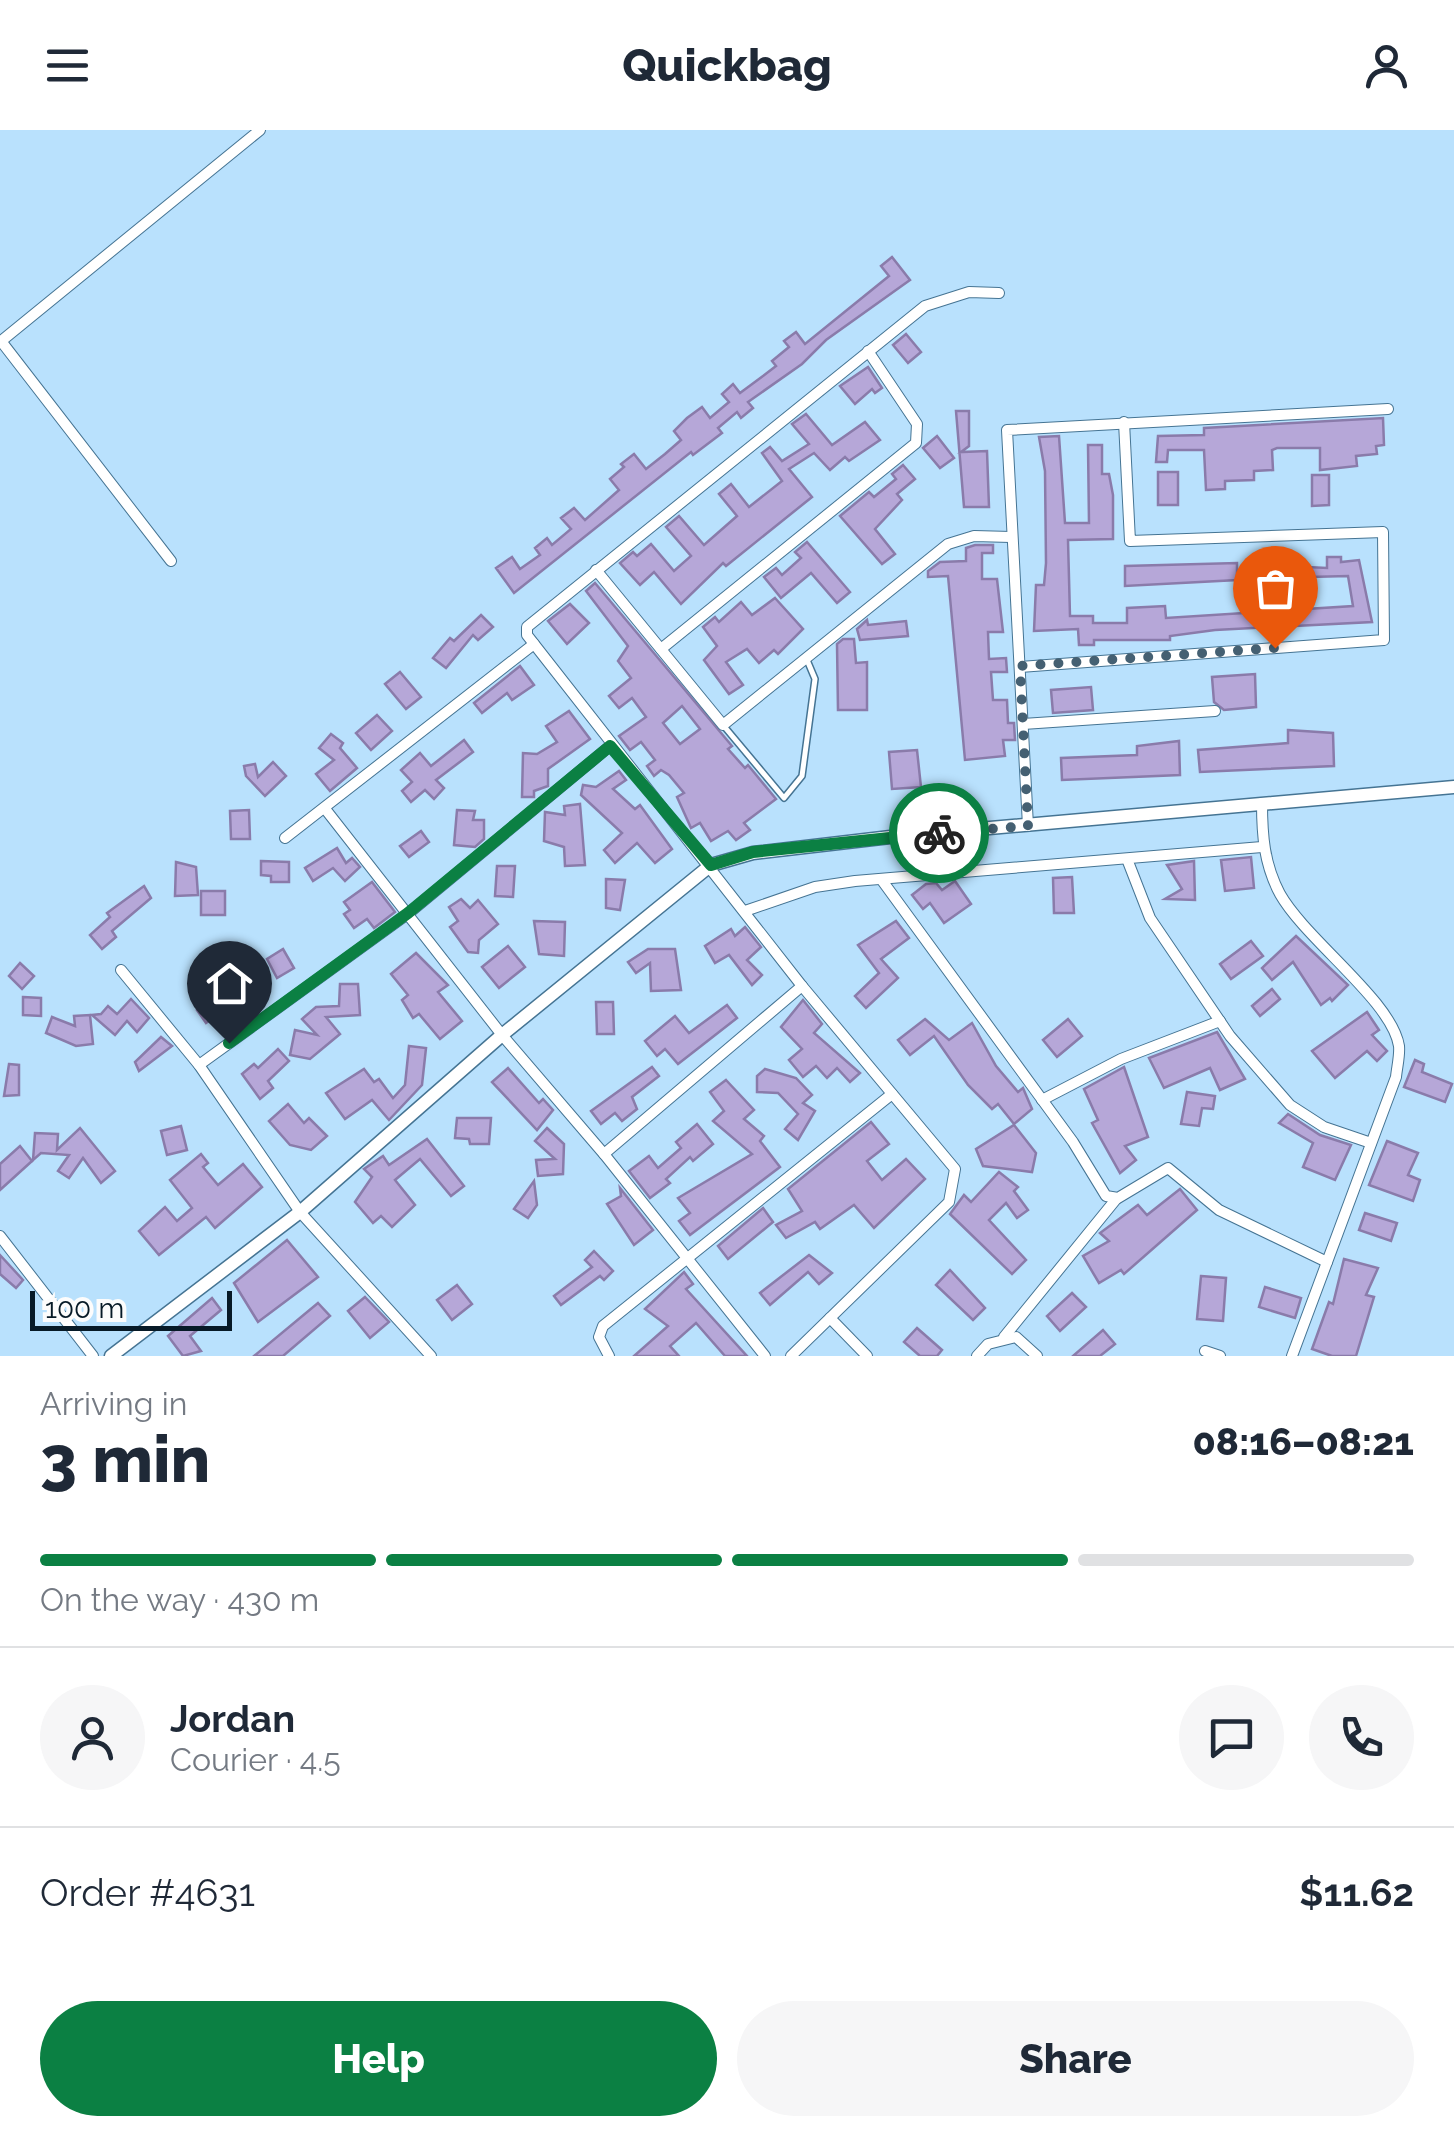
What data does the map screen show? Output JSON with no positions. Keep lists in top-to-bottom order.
{
  "scale_bar": "100 m",
  "page": {
    "header": "Quickbag",
    "scale": "100 m",
    "heading": ["3 min", "Arriving in", "08:16–08:21"],
    "panel": [
      "Jordan",
      "Courier · 4.5",
      "Order #4631",
      "$11.62"
    ],
    "bar": "On the way · 430 m",
    "buttons": ["Help", "Share"]
  }
}
